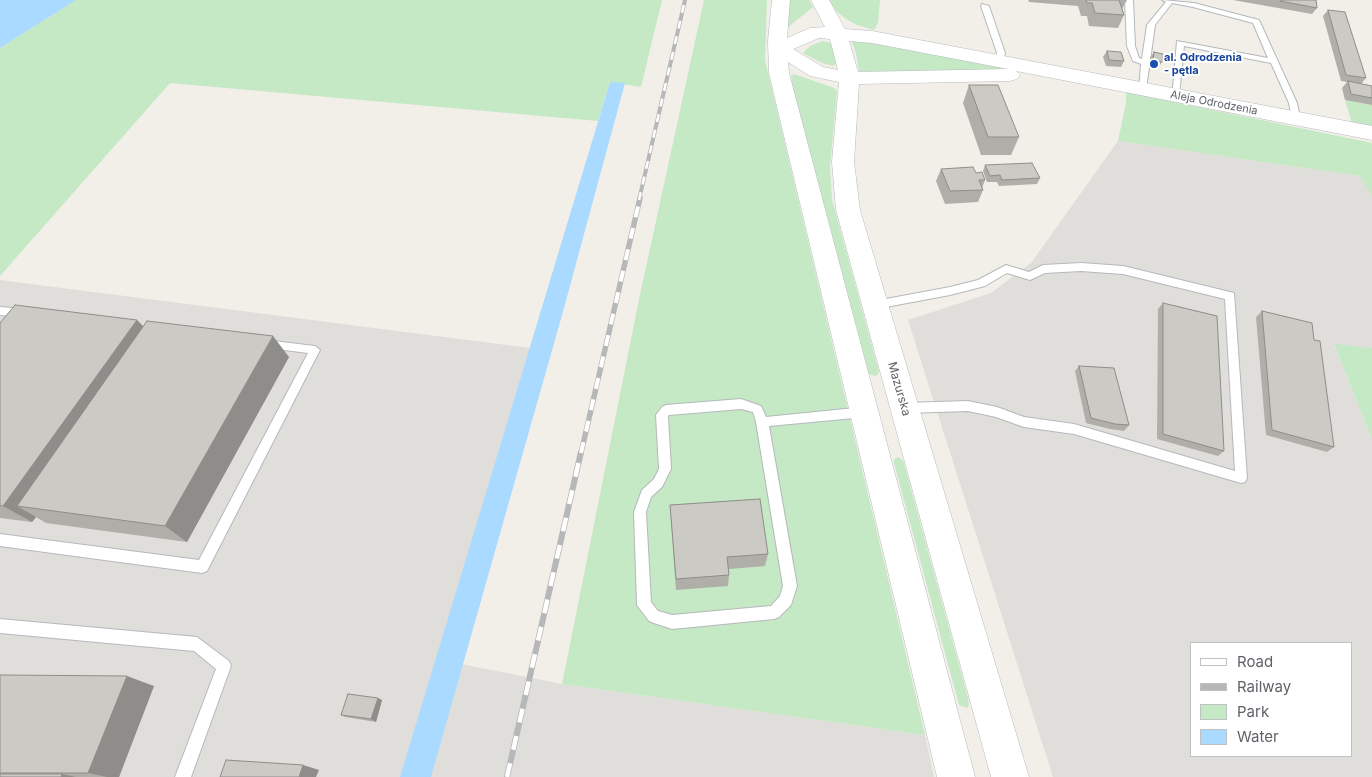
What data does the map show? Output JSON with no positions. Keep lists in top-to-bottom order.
{
  "streets": {
    "main road": ["Aleja Odrodzenia", "Mazurska"]
  },
  "crossings": [
    ["Aleja Odrodzenia", "Mazurska"]
  ],
  "places": ["al. Odrodzenia - pętla"],
  "legend": [
    "Road",
    "Railway",
    "Park",
    "Water"
  ]
}
